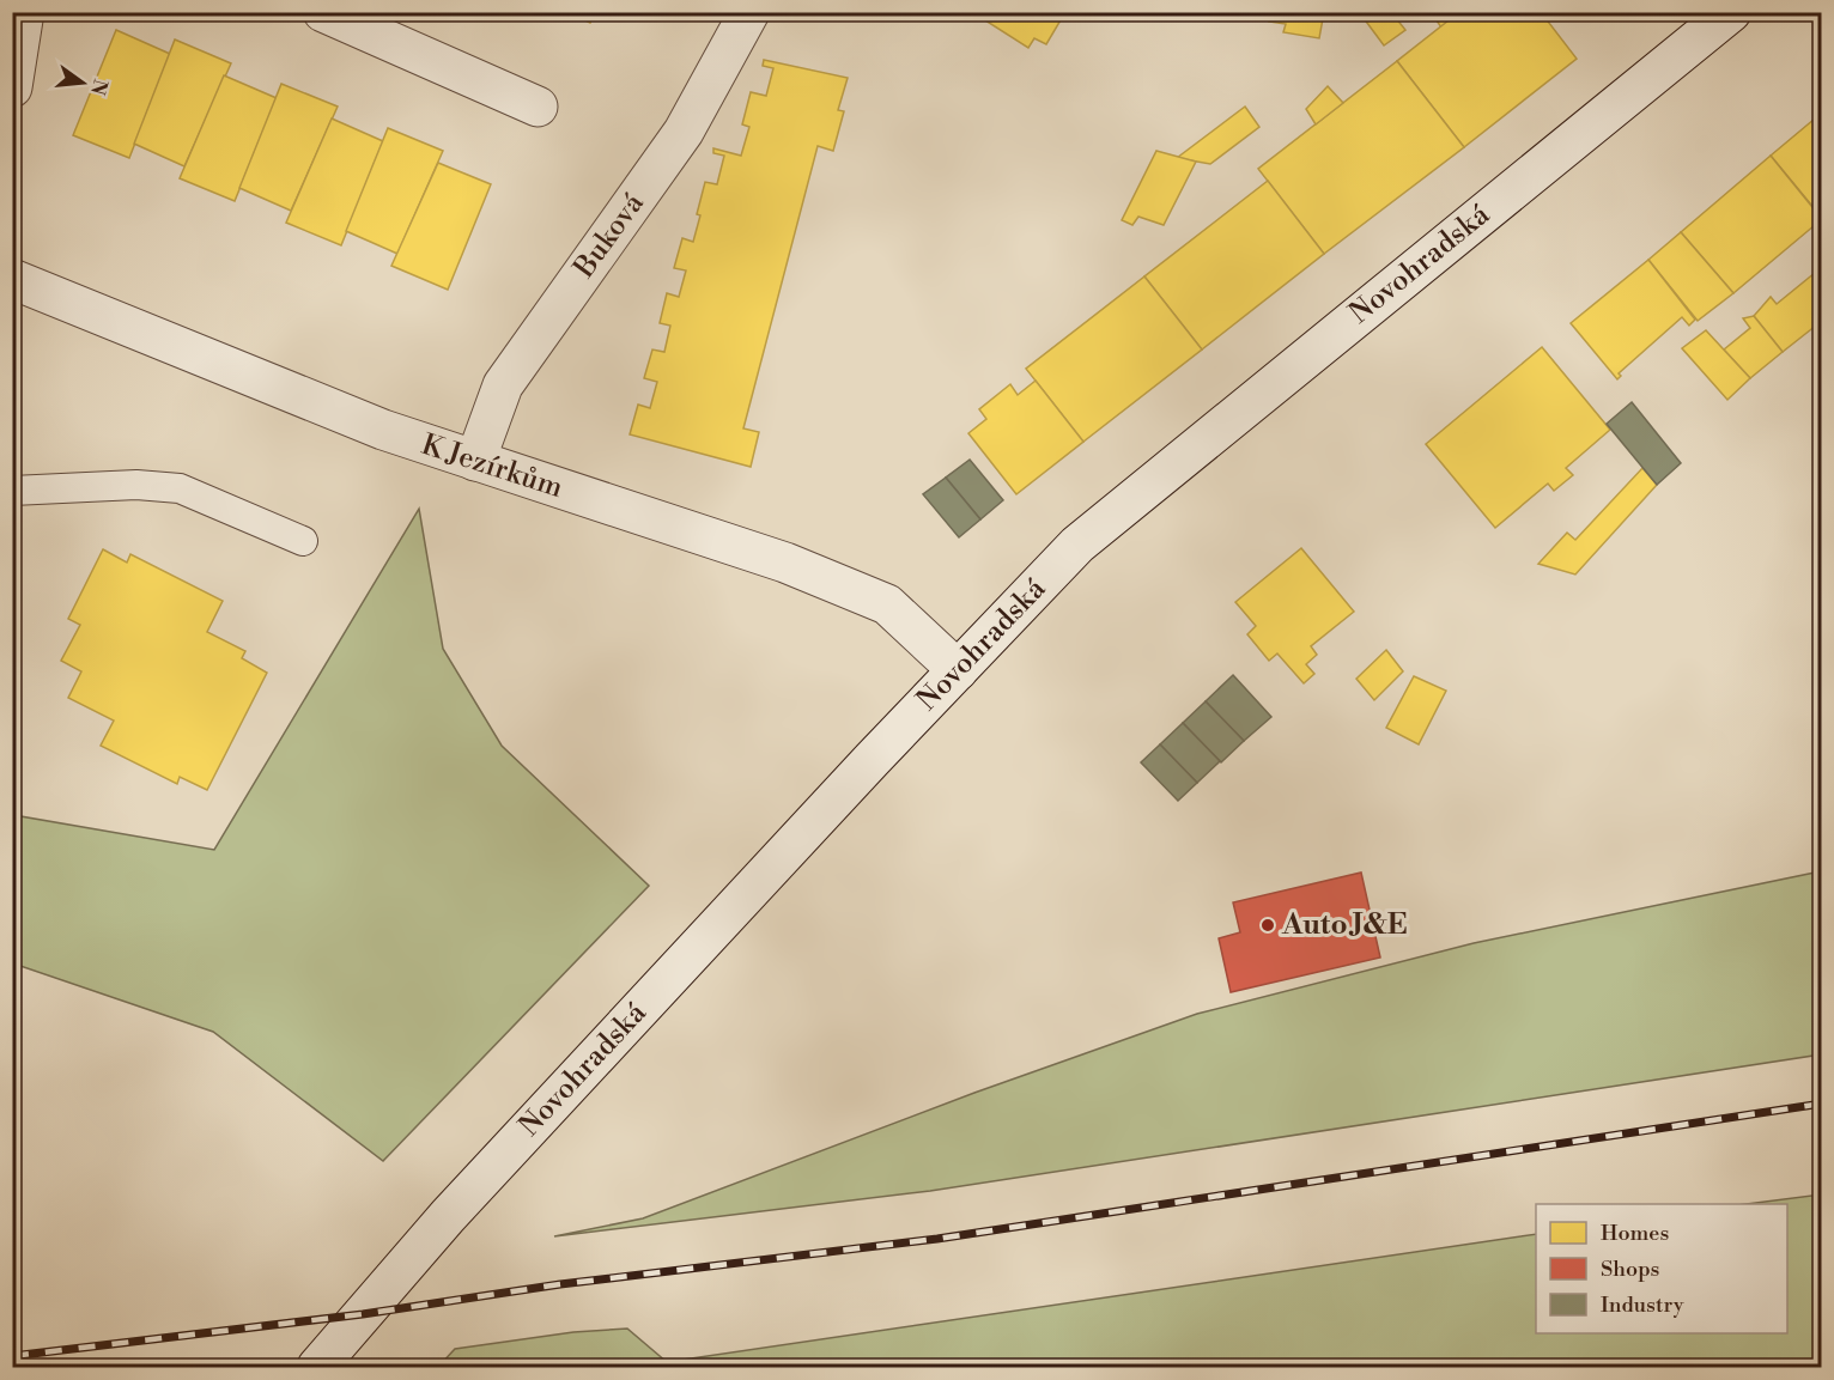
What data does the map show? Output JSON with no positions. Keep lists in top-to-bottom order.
{
  "streets": {
    "main road": ["Buková", "Novohradská", "K Jezírkům"]
  },
  "crossings": [
    ["Buková", "K Jezírkům"],
    ["Novohradská", "K Jezírkům"]
  ],
  "places": ["Auto J&E"],
  "legend": ["Homes", "Shops", "Industry"],
  "north": "right"
}
